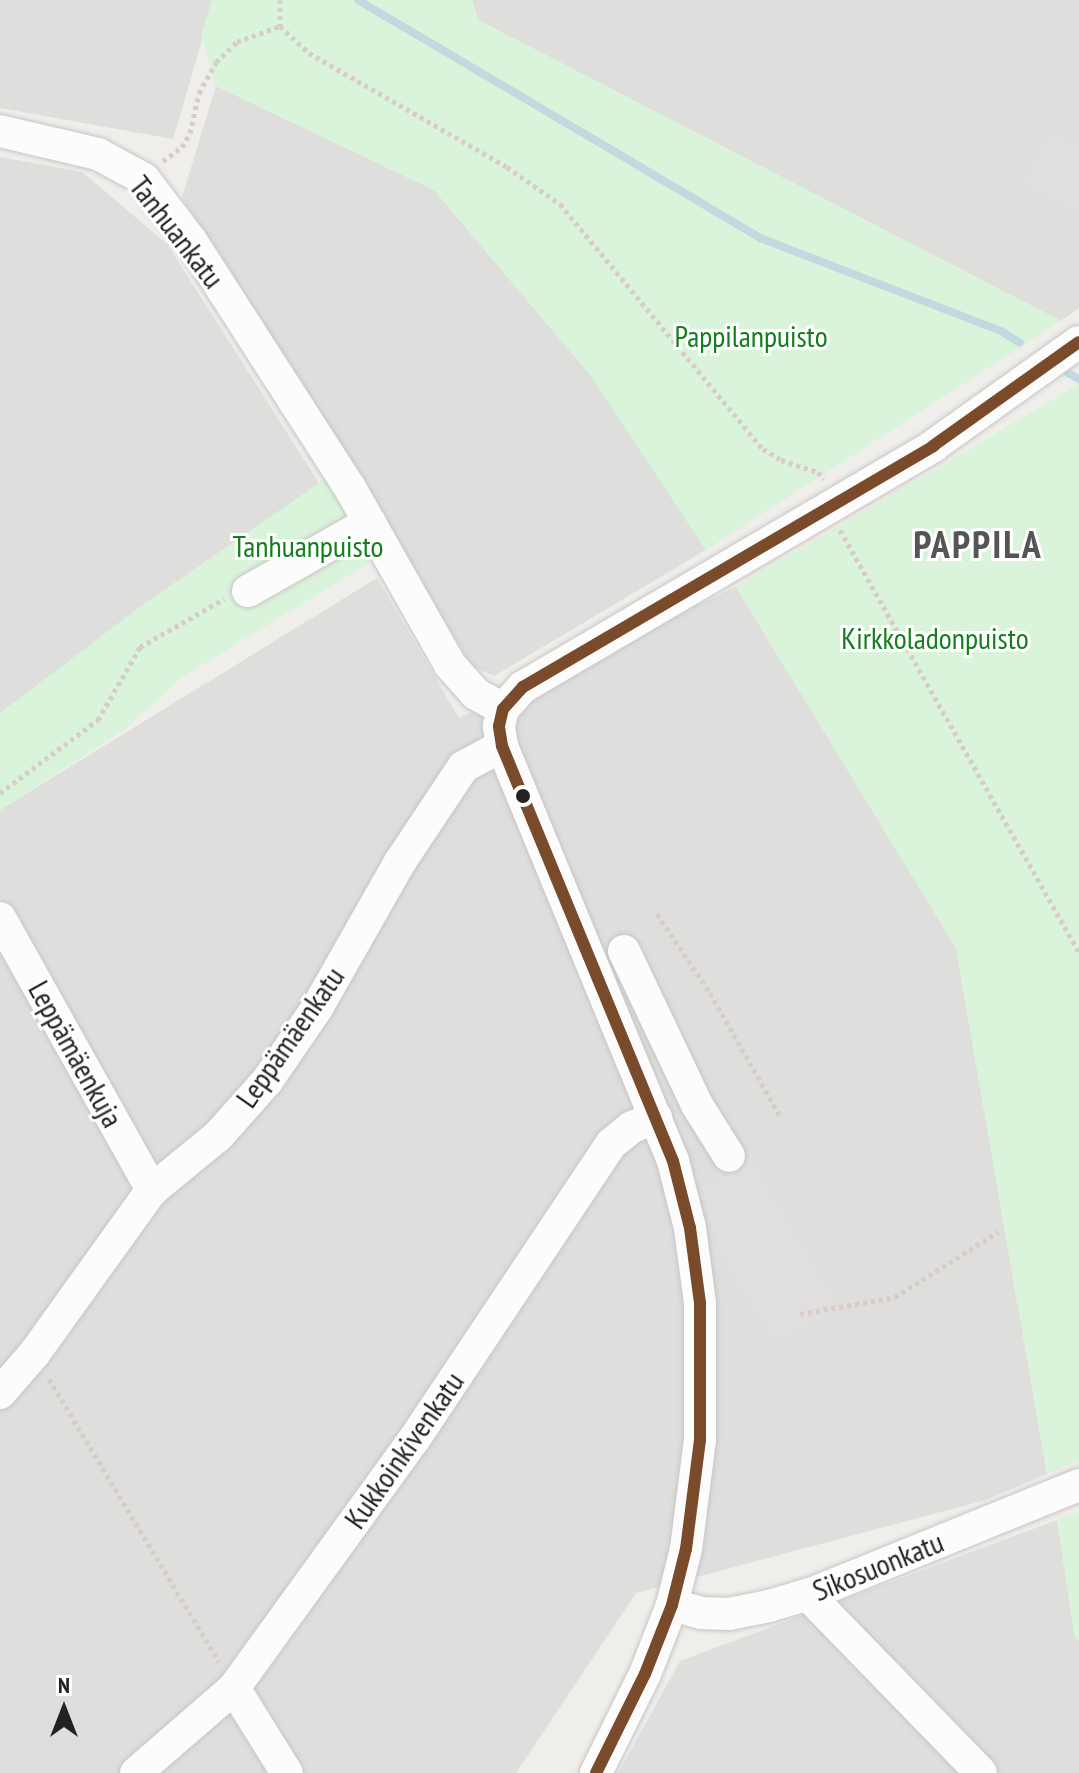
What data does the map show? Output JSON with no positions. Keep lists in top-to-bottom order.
{
  "streets": {
    "street": [
      "Tanhuankatu",
      "Leppämäenkatu",
      "Leppämäenkuja",
      "Kukkoinkivenkatu",
      "Sikosuonkatu"
    ]
  },
  "crossings": [
    ["Leppämäenkatu", "Leppämäenkuja"]
  ],
  "districts": ["PAPPILA"],
  "parks": ["Pappilanpuisto", "Tanhuanpuisto", "Kirkkoladonpuisto"],
  "north": "top"
}
